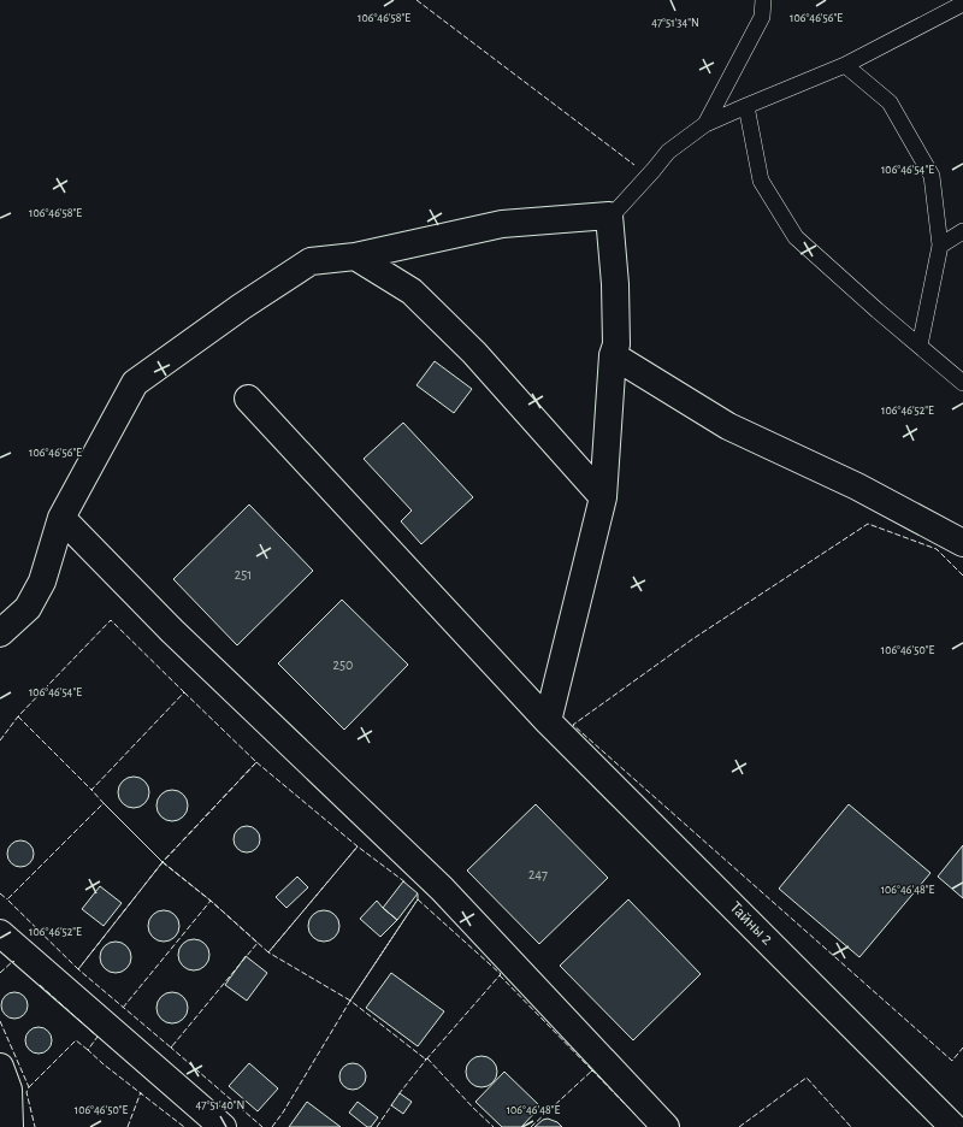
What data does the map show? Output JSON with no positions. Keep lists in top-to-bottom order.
{
  "streets": {
    "street": ["Тайны 2"]
  },
  "house_numbers": ["251", "250", "247"],
  "coordinates": [
    "106°46'58\"E",
    "106°46'56\"E",
    "47°51'34\"N",
    "106°46'54\"E",
    "106°46'52\"E",
    "106°46'50\"E",
    "106°46'48\"E",
    "47°51'40\"N"
  ]
}
